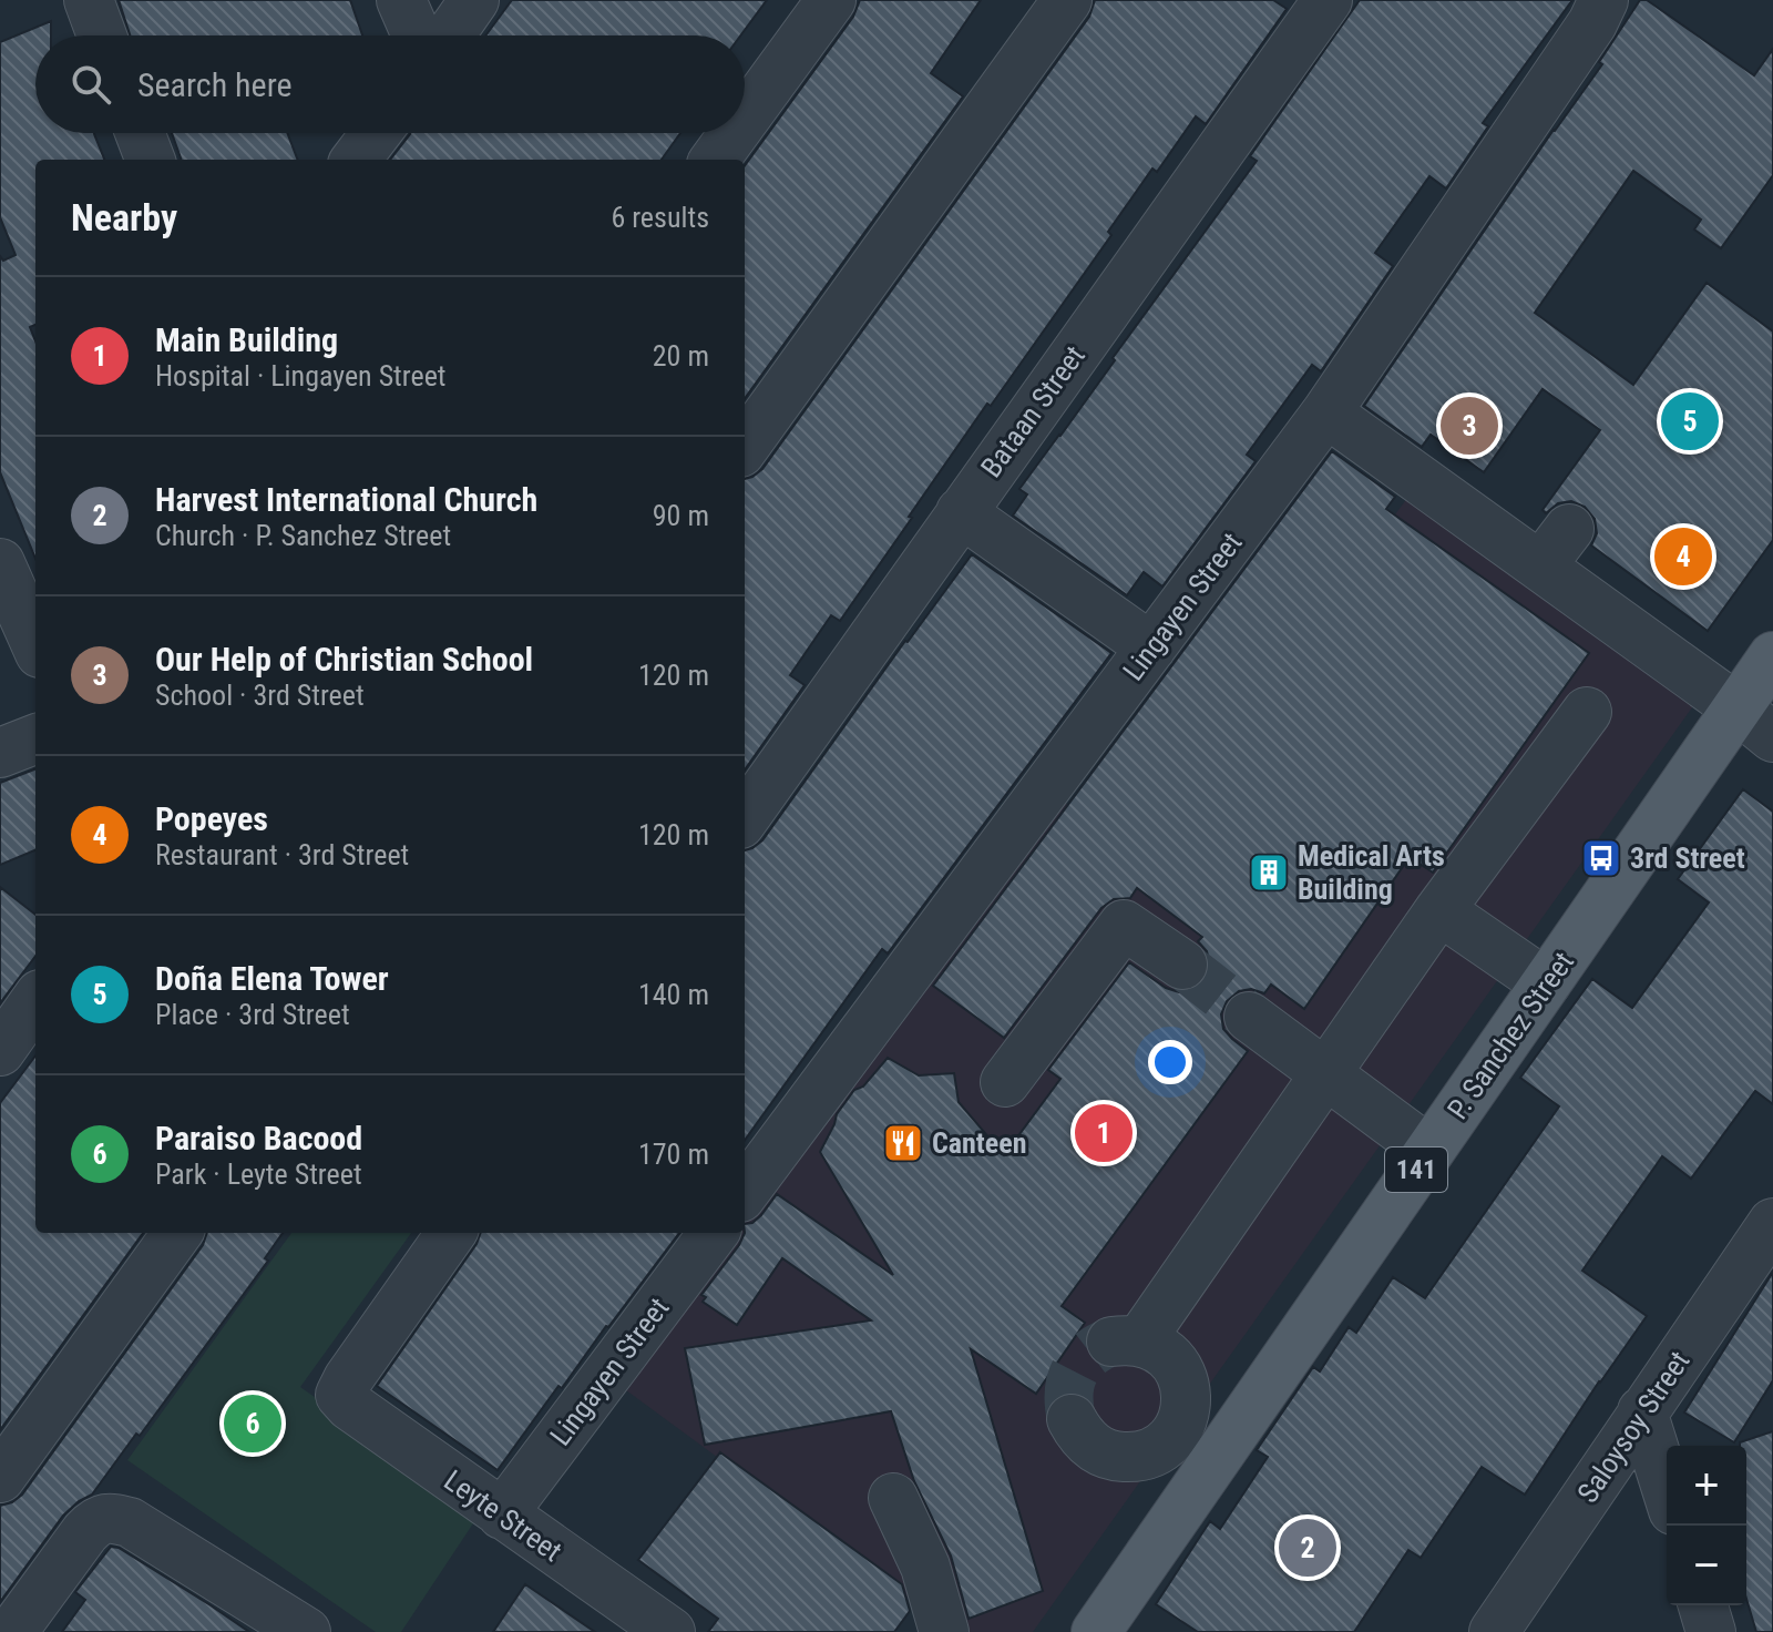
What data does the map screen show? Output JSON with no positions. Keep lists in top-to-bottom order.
{
  "streets": {
    "main road": ["P. Sanchez Street", "141"],
    "street": [
      "Bataan Street",
      "Lingayen Street",
      "Saloysoy Street",
      "Leyte Street"
    ]
  },
  "crossings": [
    ["Lingayen Street", "Leyte Street"]
  ],
  "places": {
    "bus stop": ["3rd Street"],
    "building": ["Medical Arts Building"],
    "restaurant": ["Canteen"]
  },
  "page": {
    "search": "Search here",
    "heading": ["Nearby", "6 results"],
    "list": [
      {
        "mark": "1",
        "name": "Main Building",
        "note": "Hospital · Lingayen Street",
        "value": "20 m"
      },
      {
        "mark": "2",
        "name": "Harvest International Church",
        "note": "Church · P. Sanchez Street",
        "value": "90 m"
      },
      {
        "mark": "3",
        "name": "Our Help of Christian School",
        "note": "School · 3rd Street",
        "value": "120 m"
      },
      {
        "mark": "4",
        "name": "Popeyes",
        "note": "Restaurant · 3rd Street",
        "value": "120 m"
      },
      {
        "mark": "5",
        "name": "Doña Elena Tower",
        "note": "Place · 3rd Street",
        "value": "140 m"
      },
      {
        "mark": "6",
        "name": "Paraiso Bacood",
        "note": "Park · Leyte Street",
        "value": "170 m"
      }
    ],
    "pins": [
      "5",
      "3",
      "4",
      "1",
      "6",
      "2"
    ],
    "map_buttons": ["+", "−"]
  }
}
